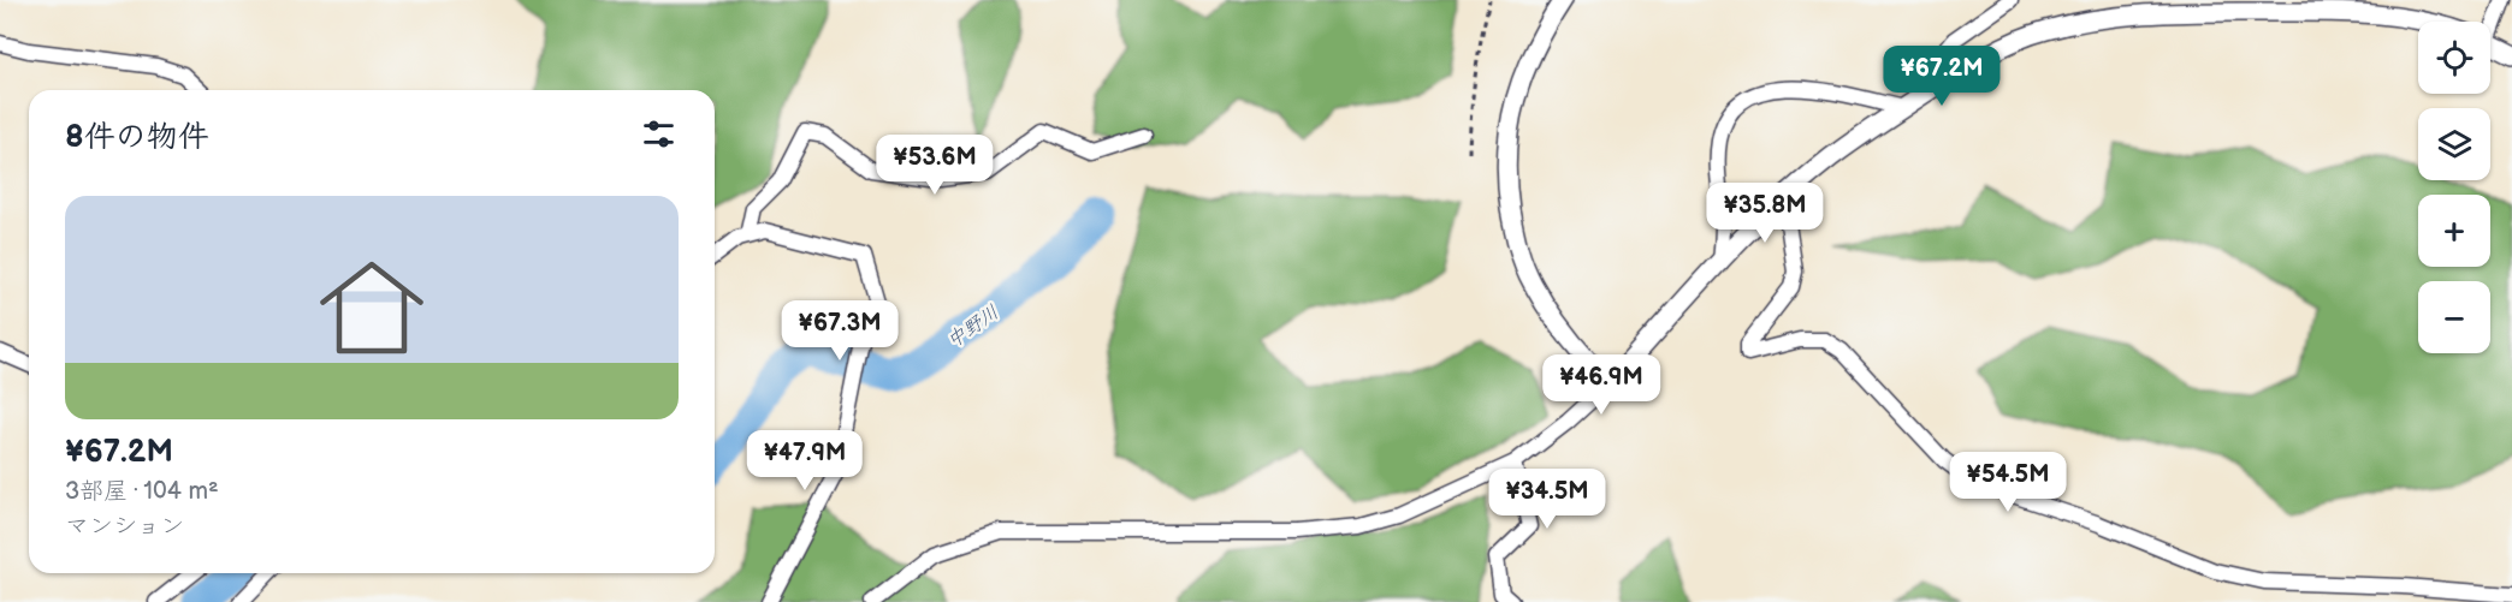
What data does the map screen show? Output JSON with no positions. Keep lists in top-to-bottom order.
{
  "water": ["中野川"],
  "page": {
    "map_buttons": ["+", "−"],
    "price": [
      "¥67.2M",
      "¥53.6M",
      "¥35.8M",
      "¥67.3M",
      "¥46.9M",
      "¥47.9M",
      "¥54.5M",
      "¥34.5M"
    ],
    "heading": "8件の物件",
    "list": [
      {
        "name": "¥67.2M",
        "note": "3部屋 · 104 m² · マンション"
      }
    ]
  }
}
